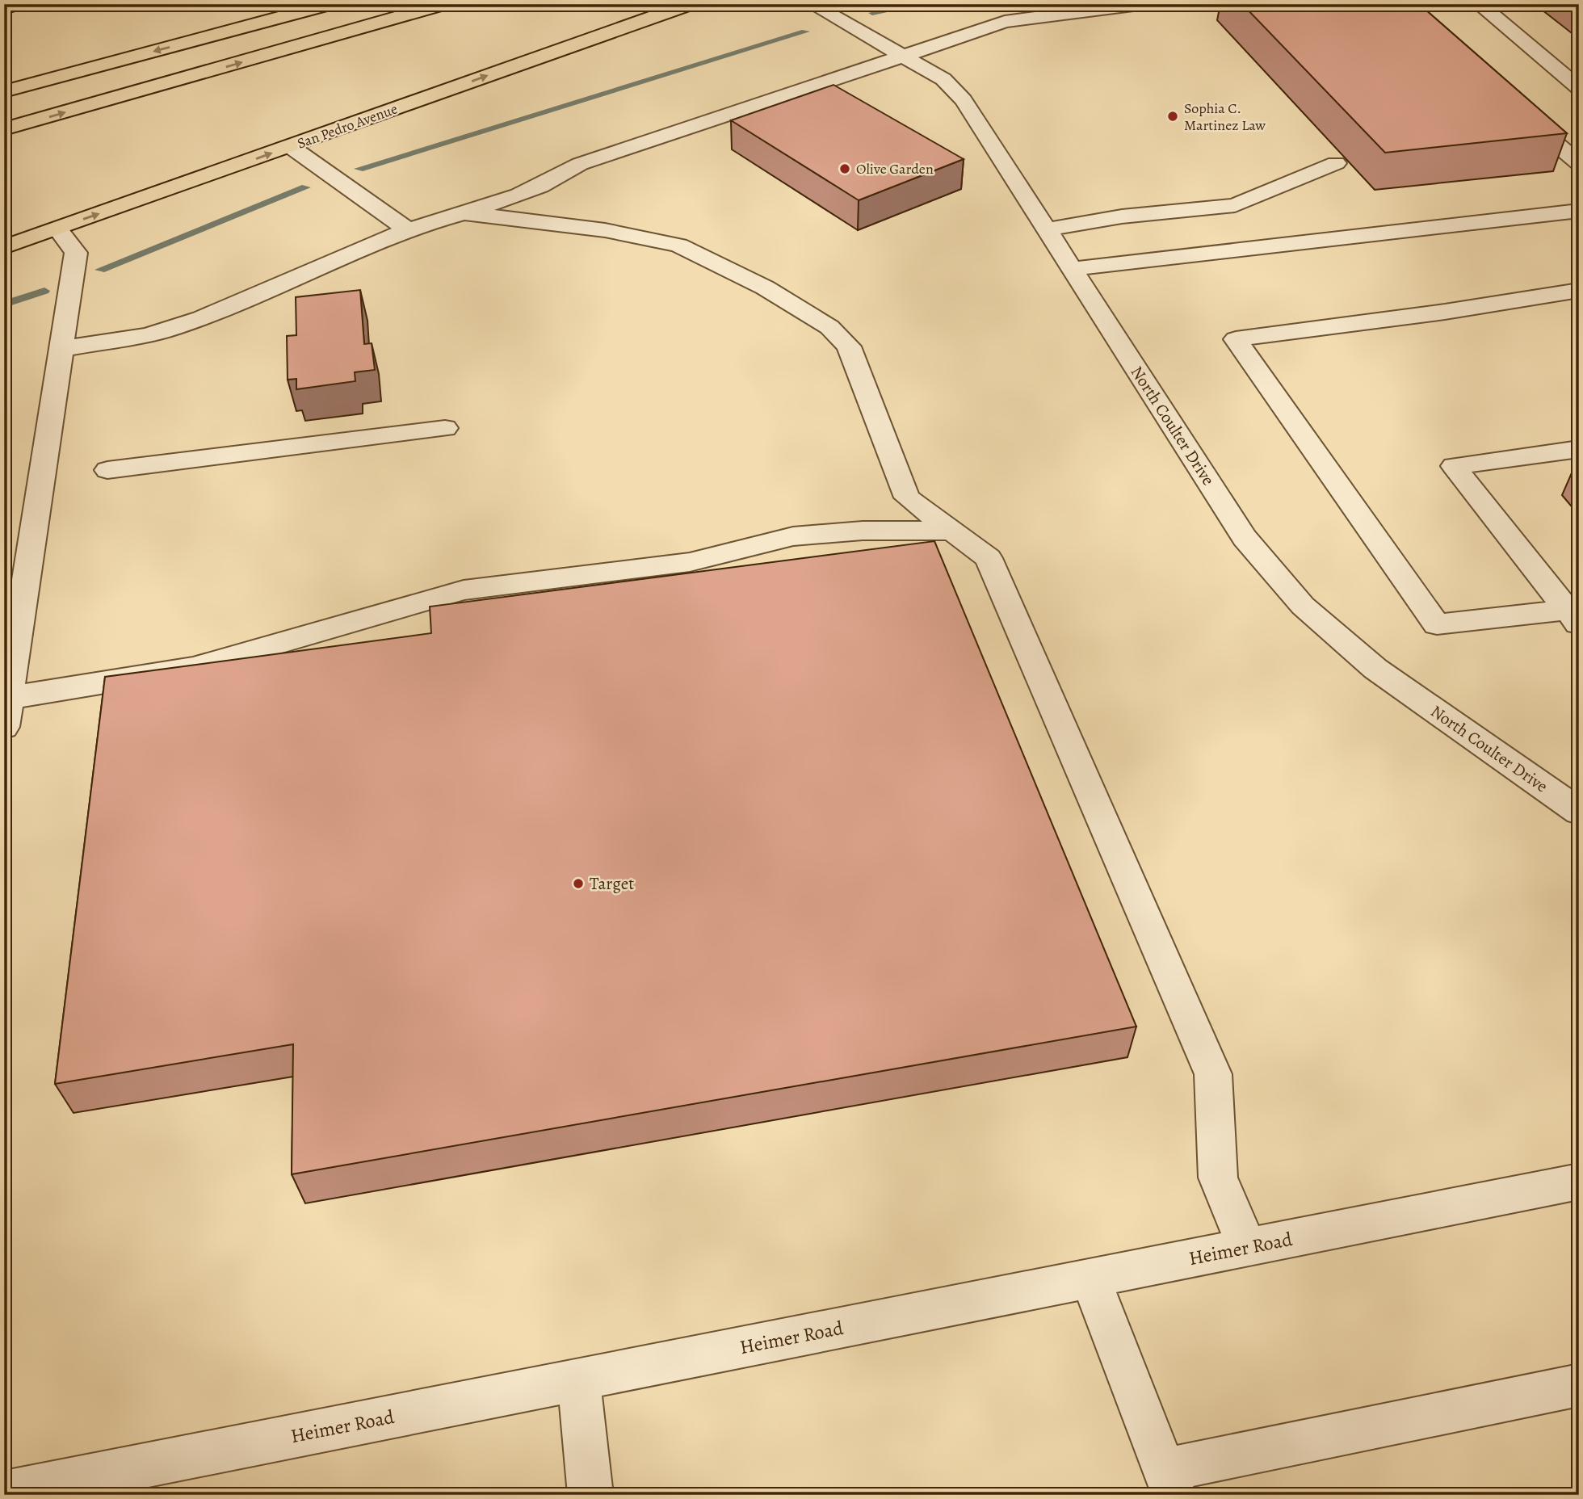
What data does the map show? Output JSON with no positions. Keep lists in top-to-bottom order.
{
  "streets": {
    "main road": ["San Pedro Avenue"],
    "street": ["North Coulter Drive", "Heimer Road"]
  },
  "places": ["Sophia C. Martinez Law", "Olive Garden", "Target"]
}
